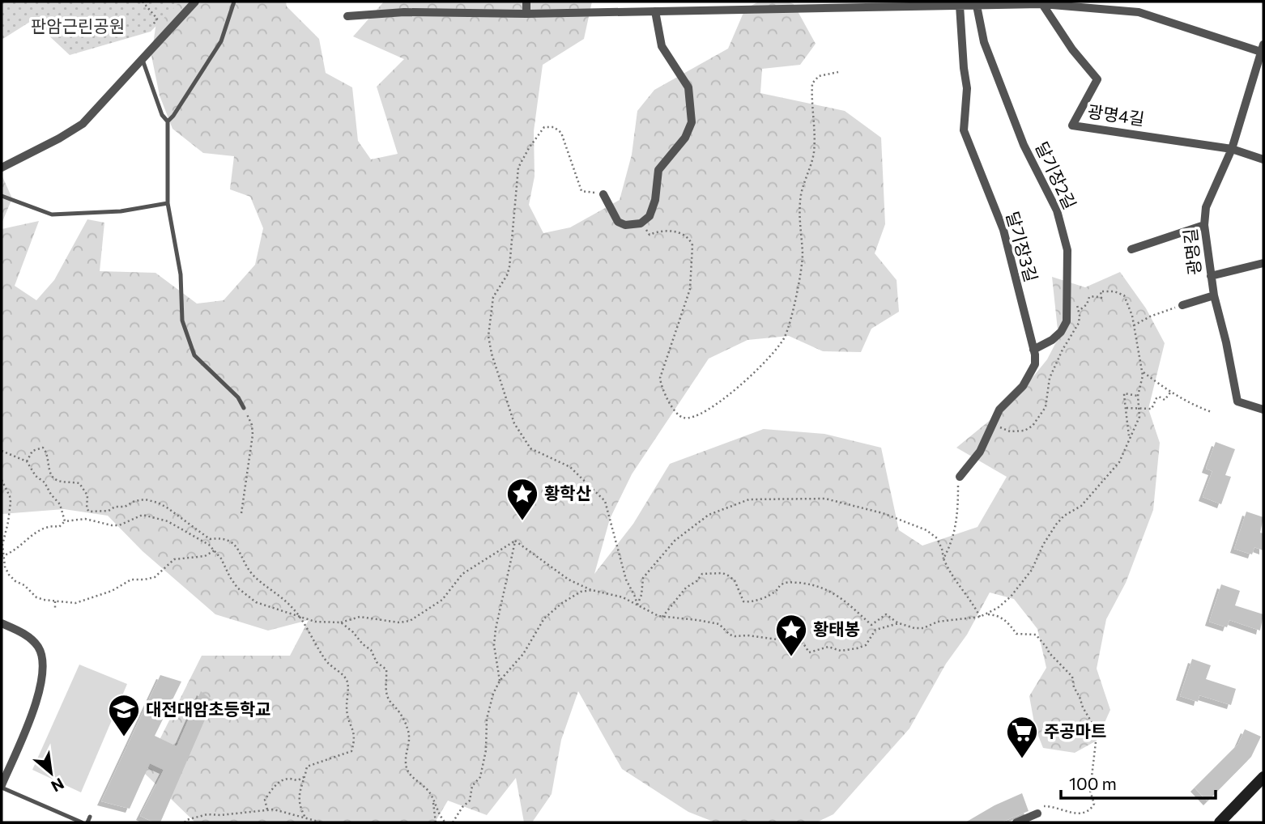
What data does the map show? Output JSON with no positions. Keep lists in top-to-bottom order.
{
  "streets": {
    "street": [
      "광명4길",
      "달기장2길",
      "달기장3길",
      "광명길"
    ]
  },
  "crossings": [
    ["광명4길", "광명길"],
    ["달기장2길", "달기장3길"]
  ],
  "parks": ["판암근린공원"],
  "places": {
    "place": ["황학산", "황태봉"],
    "school or university": ["대전대암초등학교"],
    "supermarket": ["주공마트"]
  },
  "scale_bar": "100 m",
  "north": "bottom right"
}
